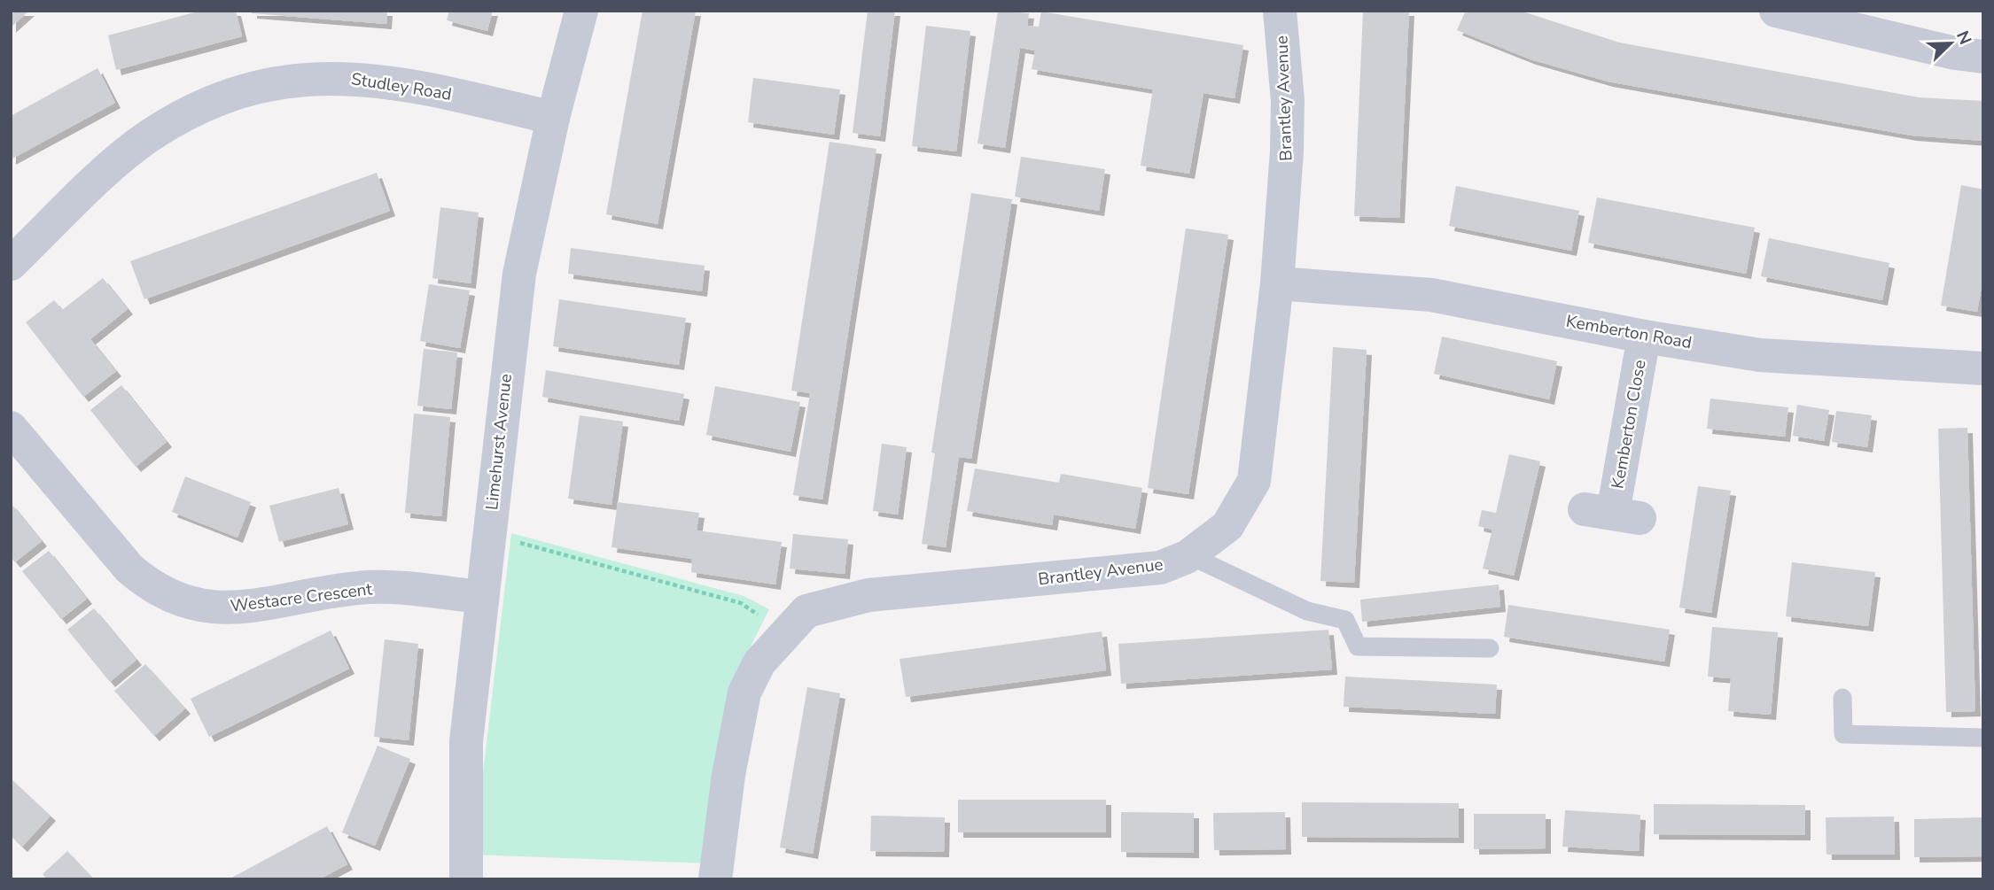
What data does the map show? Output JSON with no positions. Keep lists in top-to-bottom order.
{
  "streets": {
    "street": [
      "Studley Road",
      "Brantley Avenue",
      "Kemberton Road",
      "Kemberton Close",
      "Limehurst Avenue",
      "Westacre Crescent"
    ]
  },
  "crossings": [
    ["Studley Road", "Limehurst Avenue"],
    ["Brantley Avenue", "Kemberton Road"],
    ["Kemberton Road", "Kemberton Close"],
    ["Limehurst Avenue", "Westacre Crescent"]
  ],
  "north": "top right"
}
